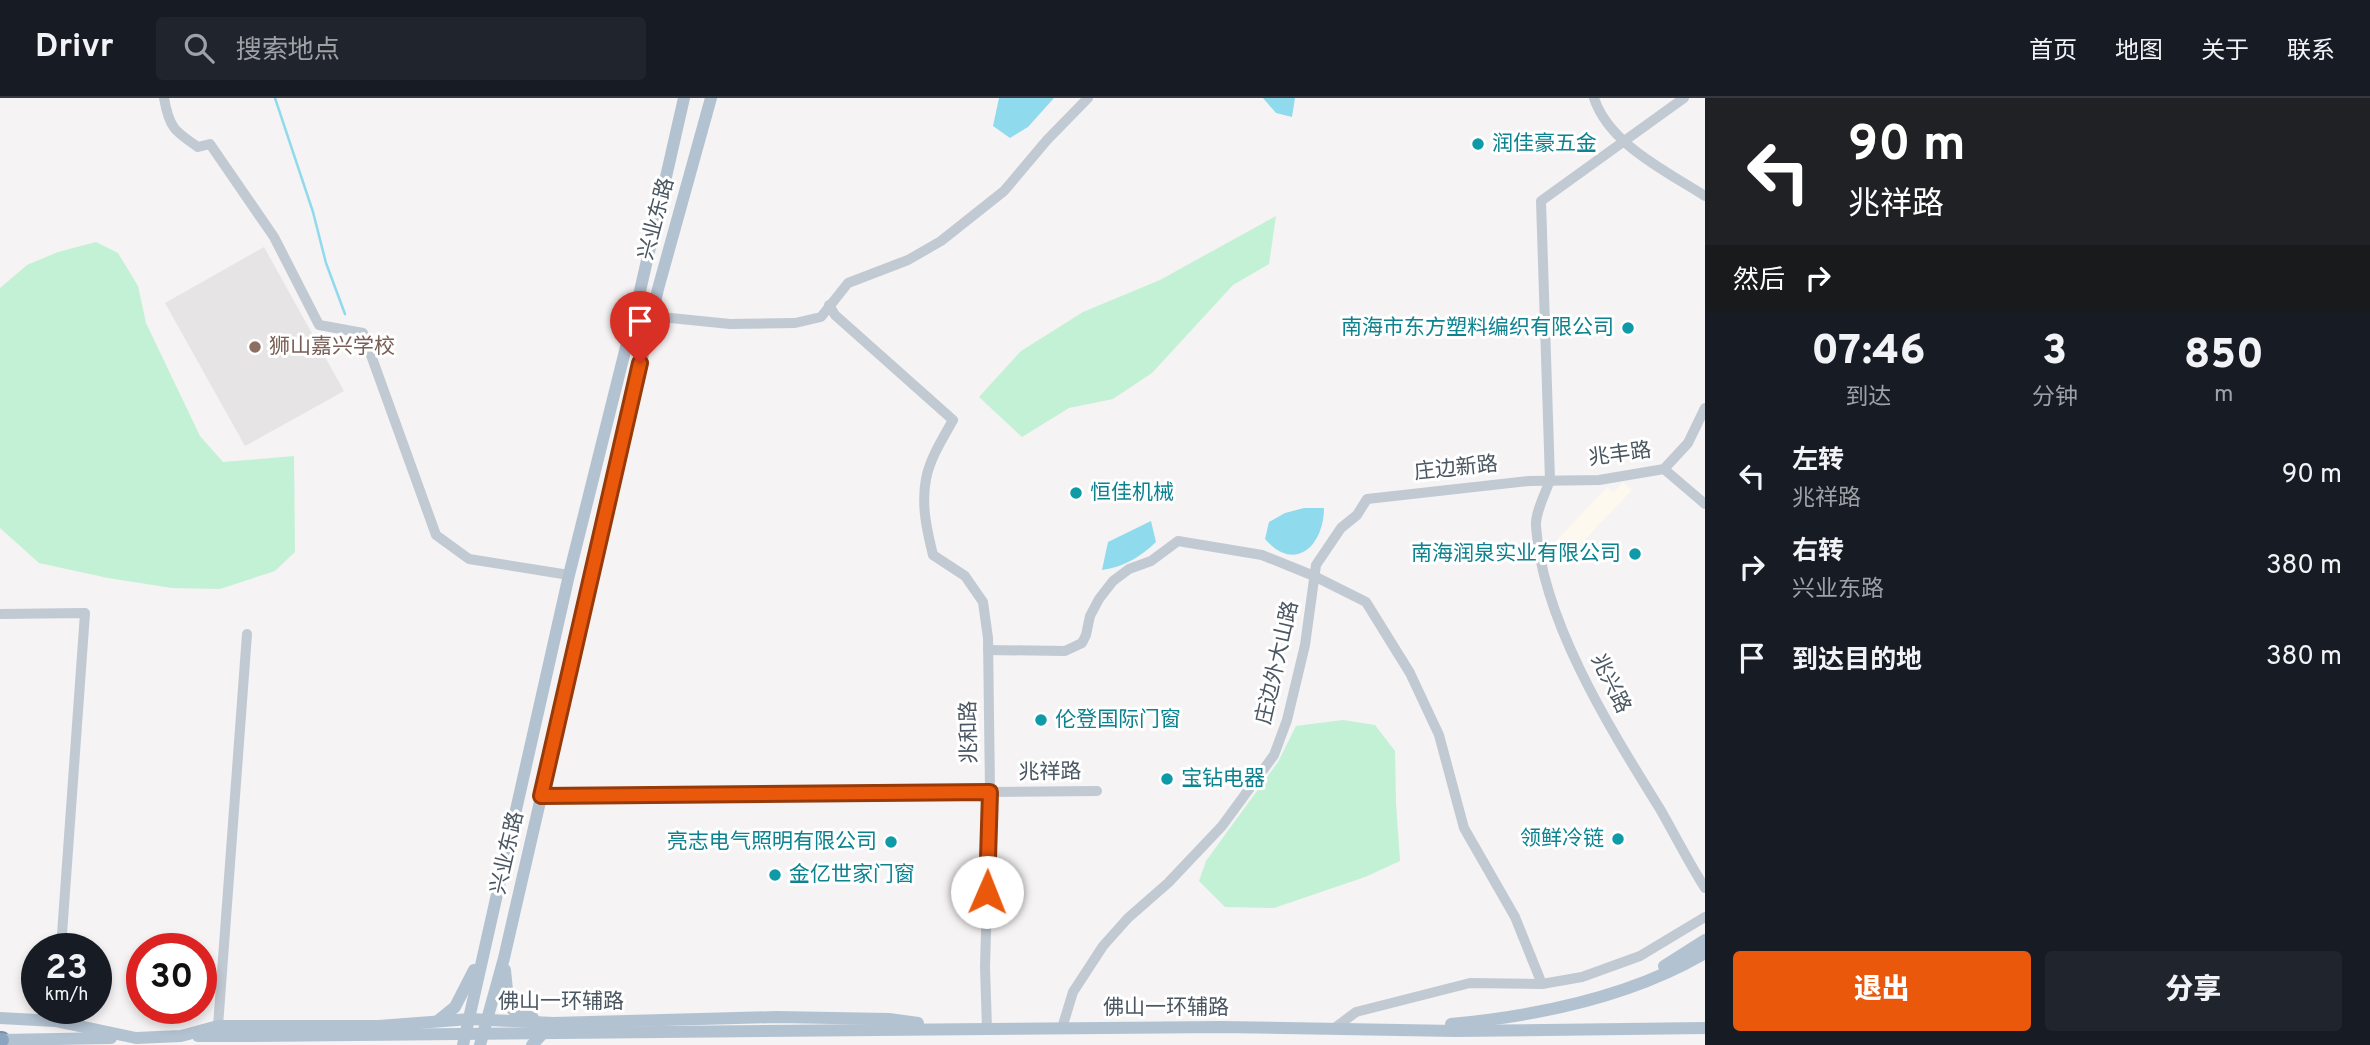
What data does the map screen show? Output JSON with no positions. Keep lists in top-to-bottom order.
{
  "streets": {
    "main road": ["兴业东路", "佛山一环辅路"],
    "street": [
      "兆丰路",
      "庄边新路",
      "庄边外大山路",
      "兆兴路",
      "兆和路",
      "兆祥路"
    ]
  },
  "crossings": [
    ["兴业东路", "兆祥路"],
    ["兴业东路", "佛山一环辅路"],
    ["兆丰路", "庄边新路"],
    ["兆丰路", "兆兴路"],
    ["庄边新路", "庄边外大山路"],
    ["庄边新路", "兆兴路"],
    ["庄边外大山路", "佛山一环辅路"],
    ["兆和路", "兆祥路"],
    ["兆和路", "佛山一环辅路"]
  ],
  "places": [
    "润佳豪五金",
    "南海市东方塑料编织有限公司",
    "狮山嘉兴学校",
    "恒佳机械",
    "南海润泉实业有限公司",
    "伦登国际门窗",
    "宝钻电器",
    "领鲜冷链",
    "亮志电气照明有限公司",
    "金亿世家门窗"
  ],
  "page": {
    "header": "Drivr",
    "search": "搜索地点",
    "nav": [
      "首页",
      "地图",
      "关于",
      "联系"
    ],
    "turn": ["90 m", "兆祥路"],
    "then": "然后",
    "eta": [
      "07:46",
      "到达",
      "3",
      "分钟",
      "850",
      "m"
    ],
    "list": [
      {
        "name": "左转",
        "note": "兆祥路",
        "value": "90 m"
      },
      {
        "name": "右转",
        "note": "兴业东路",
        "value": "380 m"
      },
      {
        "name": "到达目的地",
        "value": "380 m"
      }
    ],
    "speed": "23 km/h",
    "limit": "30",
    "buttons": ["退出", "分享"]
  }
}
